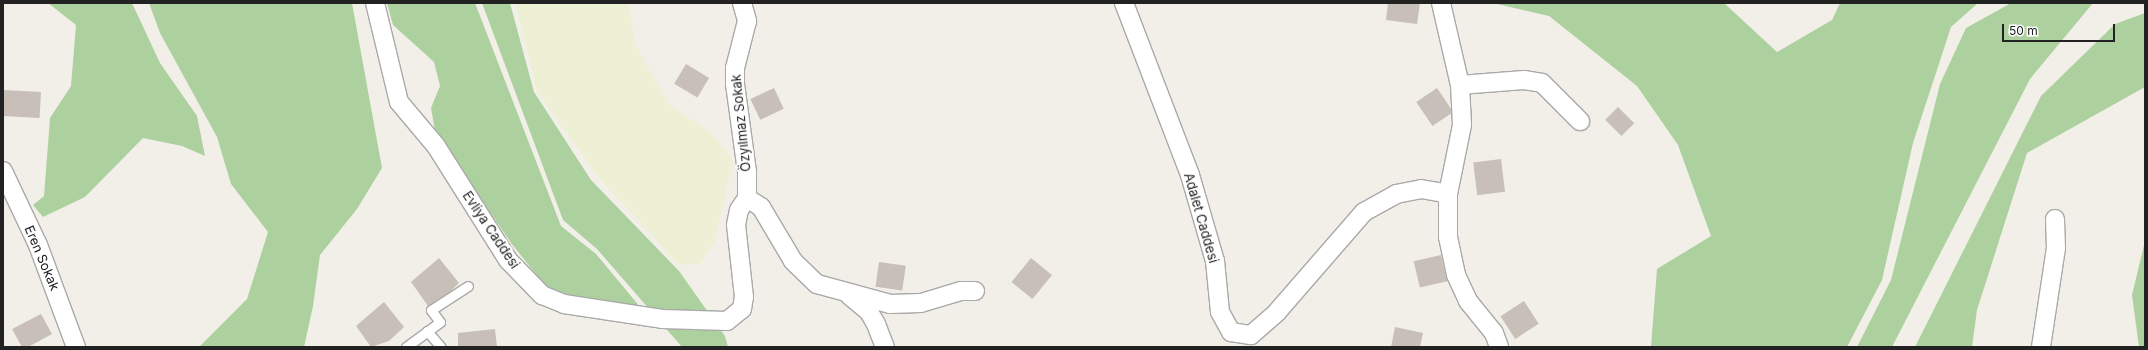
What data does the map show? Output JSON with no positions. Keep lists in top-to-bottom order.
{
  "streets": {
    "street": [
      "Özyılmaz Sokak",
      "Adalet Caddesi",
      "Evliya Caddesi",
      "Eren Sokak"
    ]
  },
  "crossings": [
    ["Özyılmaz Sokak", "Evliya Caddesi"]
  ],
  "scale_bar": "50 m"
}
